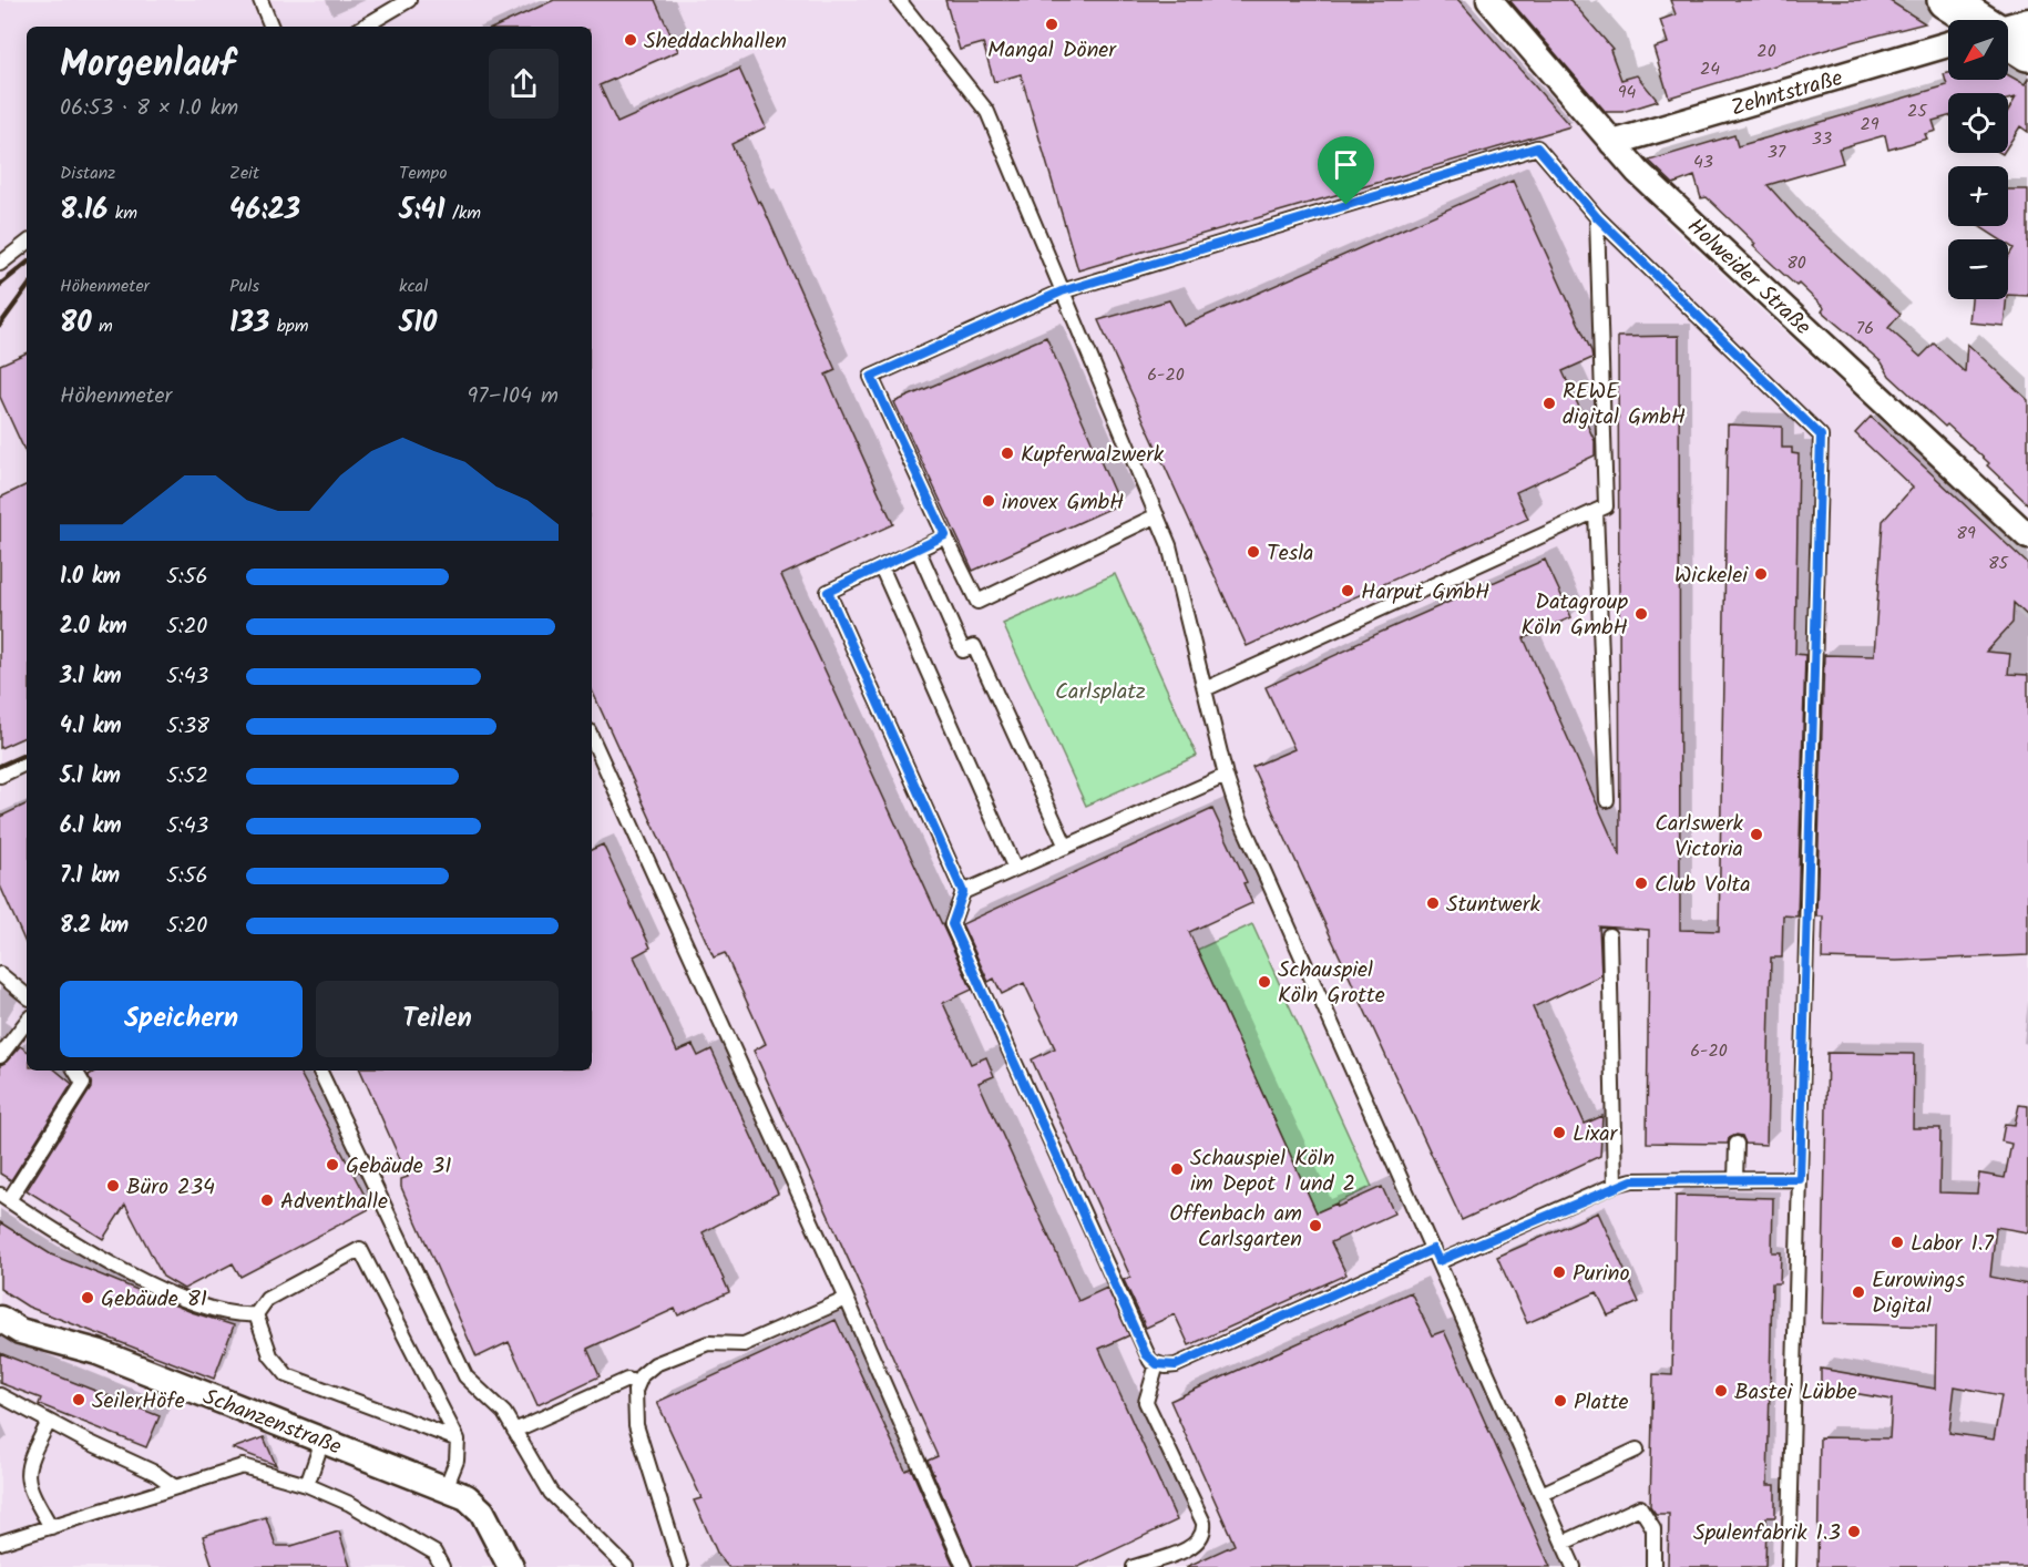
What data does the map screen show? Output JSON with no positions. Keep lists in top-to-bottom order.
{
  "streets": {
    "street": ["Zehntstraße", "Holweider Straße", "Schanzenstraße"]
  },
  "crossings": [
    ["Zehntstraße", "Holweider Straße"]
  ],
  "parks": ["Carlsplatz"],
  "places": [
    "Mangal Döner",
    "Sheddachhallen",
    "REWE digital GmbH",
    "Kupferwalzwerk",
    "inovex GmbH",
    "Tesla",
    "Wickelei",
    "Harput GmbH",
    "Datagroup Köln GmbH",
    "Carlswerk Victoria",
    "Club Volta",
    "Stuntwerk",
    "Schauspiel Köln Grotte",
    "Lixar",
    "Gebäude 31",
    "Schauspiel Köln im Depot 1 und 2",
    "Büro 234",
    "Adventhalle",
    "Offenbach am Carlsgarten",
    "Labor 1.7",
    "Purino",
    "Eurowings Digital",
    "Gebäude 81",
    "Bastei Lübbe",
    "SeilerHöfe",
    "Platte",
    "Spulenfabrik 1.3"
  ],
  "house_numbers": [
    "20",
    "24",
    "94",
    "25",
    "29",
    "33",
    "37",
    "43",
    "80",
    "76",
    "6-20",
    "89",
    "85",
    "6-20"
  ],
  "north": "bottom left",
  "page": {
    "map_buttons": ["+", "−"],
    "heading": ["Morgenlauf", "06:53 · 8 × 1.0 km"],
    "stats": [
      ["Distanz", "8.16 km"],
      ["Zeit", "46:23"],
      ["Tempo", "5:41 /km"],
      ["Höhenmeter", "80 m"],
      ["Puls", "133 bpm"],
      ["kcal", "510"]
    ],
    "chart": ["Höhenmeter", "97–104 m"],
    "list": [
      {
        "name": "1.0 km",
        "note": "5:56"
      },
      {
        "name": "2.0 km",
        "note": "5:20"
      },
      {
        "name": "3.1 km",
        "note": "5:43"
      },
      {
        "name": "4.1 km",
        "note": "5:38"
      },
      {
        "name": "5.1 km",
        "note": "5:52"
      },
      {
        "name": "6.1 km",
        "note": "5:43"
      },
      {
        "name": "7.1 km",
        "note": "5:56"
      },
      {
        "name": "8.2 km",
        "note": "5:20"
      }
    ],
    "buttons": ["Speichern", "Teilen"]
  }
}
